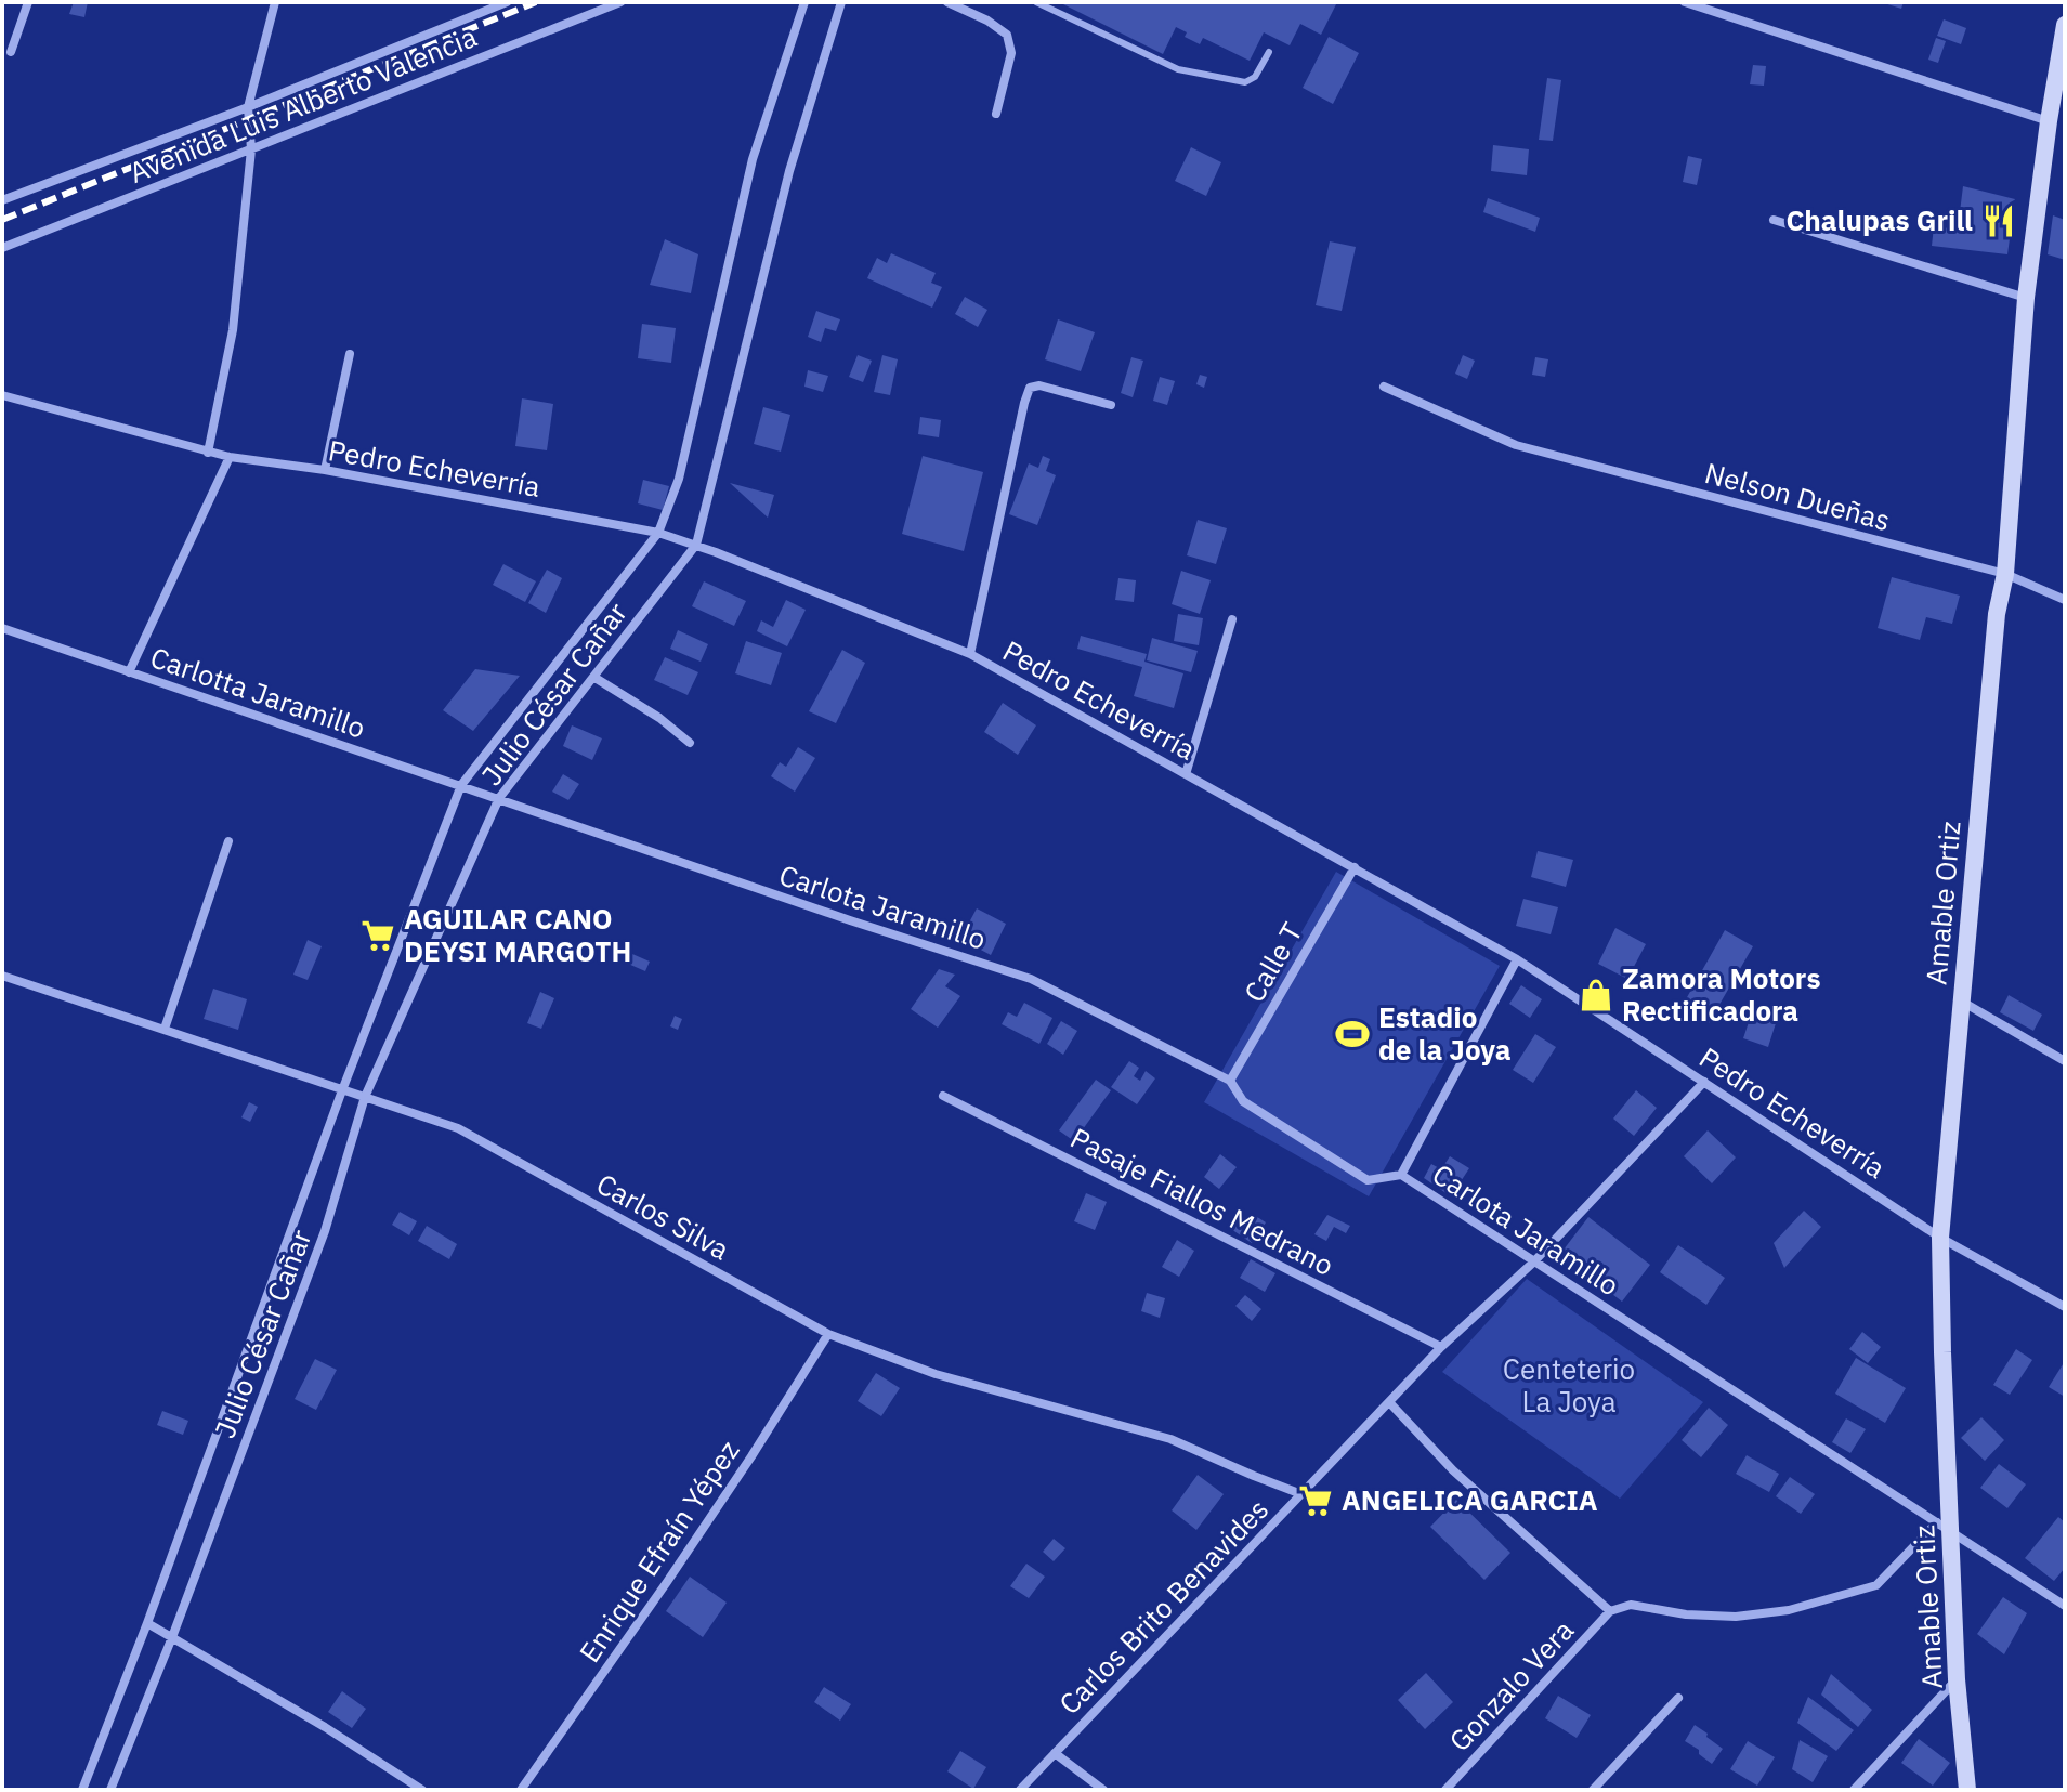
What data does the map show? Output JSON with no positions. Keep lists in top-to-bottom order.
{
  "streets": {
    "street": [
      "Avenida Luis Alberto Valencia",
      "Pedro Echeverría",
      "Nelson Dueñas",
      "Carlotta Jaramillo",
      "Julio César Cañar",
      "Amable Ortiz",
      "Carlota Jaramillo",
      "Calle T",
      "Pasaje Fiallos Medrano",
      "Carlos Silva",
      "Enrique Efraín Yépez",
      "Carlos Brito Benavides",
      "Gonzalo Vera"
    ]
  },
  "crossings": [
    ["Pedro Echeverría", "Julio César Cañar"],
    ["Pedro Echeverría", "Amable Ortiz"],
    ["Pedro Echeverría", "Calle T"],
    ["Pedro Echeverría", "Carlos Brito Benavides"],
    ["Nelson Dueñas", "Amable Ortiz"],
    ["Carlotta Jaramillo", "Julio César Cañar"],
    ["Carlotta Jaramillo", "Carlota Jaramillo"],
    ["Julio César Cañar", "Carlota Jaramillo"],
    ["Julio César Cañar", "Carlos Silva"],
    ["Amable Ortiz", "Carlota Jaramillo"],
    ["Carlota Jaramillo", "Calle T"],
    ["Carlota Jaramillo", "Carlos Brito Benavides"],
    ["Pasaje Fiallos Medrano", "Carlos Brito Benavides"],
    ["Carlos Silva", "Enrique Efraín Yépez"],
    ["Carlos Silva", "Carlos Brito Benavides"]
  ],
  "parks": ["Centeterio La Joya"],
  "places": {
    "restaurant": ["Chalupas Grill"],
    "supermarket": ["AGUILAR CANO DEYSI MARGOTH", "ANGELICA GARCIA"],
    "shop": ["Zamora Motors Rectificadora"],
    "sports": ["Estadio de la Joya"]
  }
}
